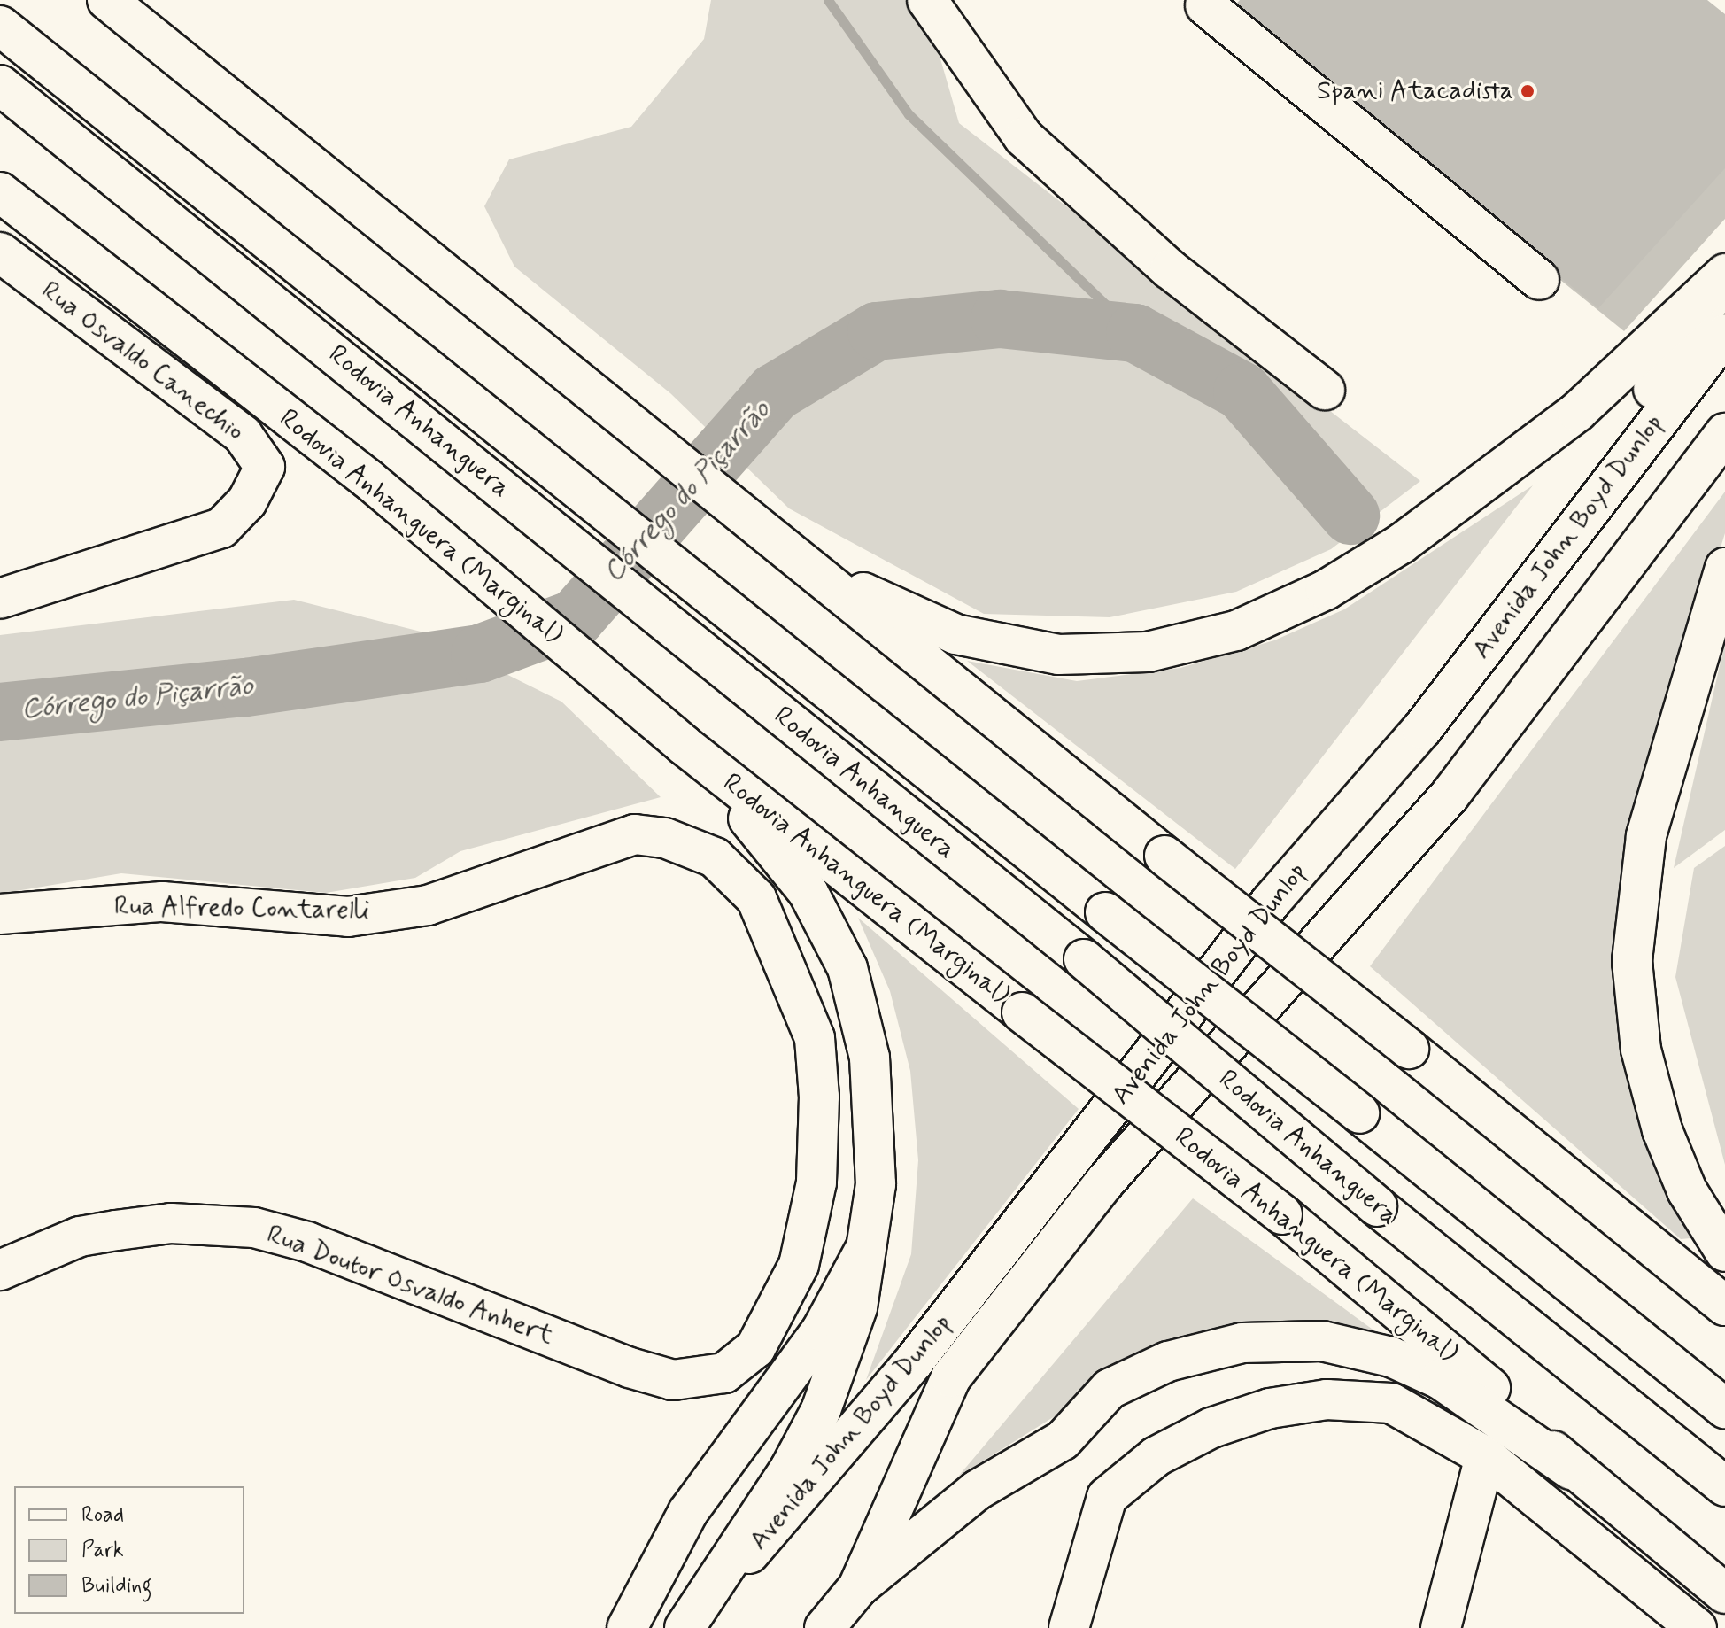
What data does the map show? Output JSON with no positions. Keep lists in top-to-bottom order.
{
  "streets": {
    "main road": [
      "Rua Osvaldo Canechio",
      "Rodovia Anhanguera",
      "Rodovia Anhanguera (Marginal)",
      "Avenida John Boyd Dunlop",
      "Rua Alfredo Contarelli",
      "Rua Doutor Osvaldo Anhert"
    ]
  },
  "crossings": [
    ["Rua Alfredo Contarelli", "Rua Doutor Osvaldo Anhert"]
  ],
  "water": ["Córrego do Piçarrão"],
  "places": ["Spani Atacadista"],
  "legend": ["Road", "Park", "Building"]
}
